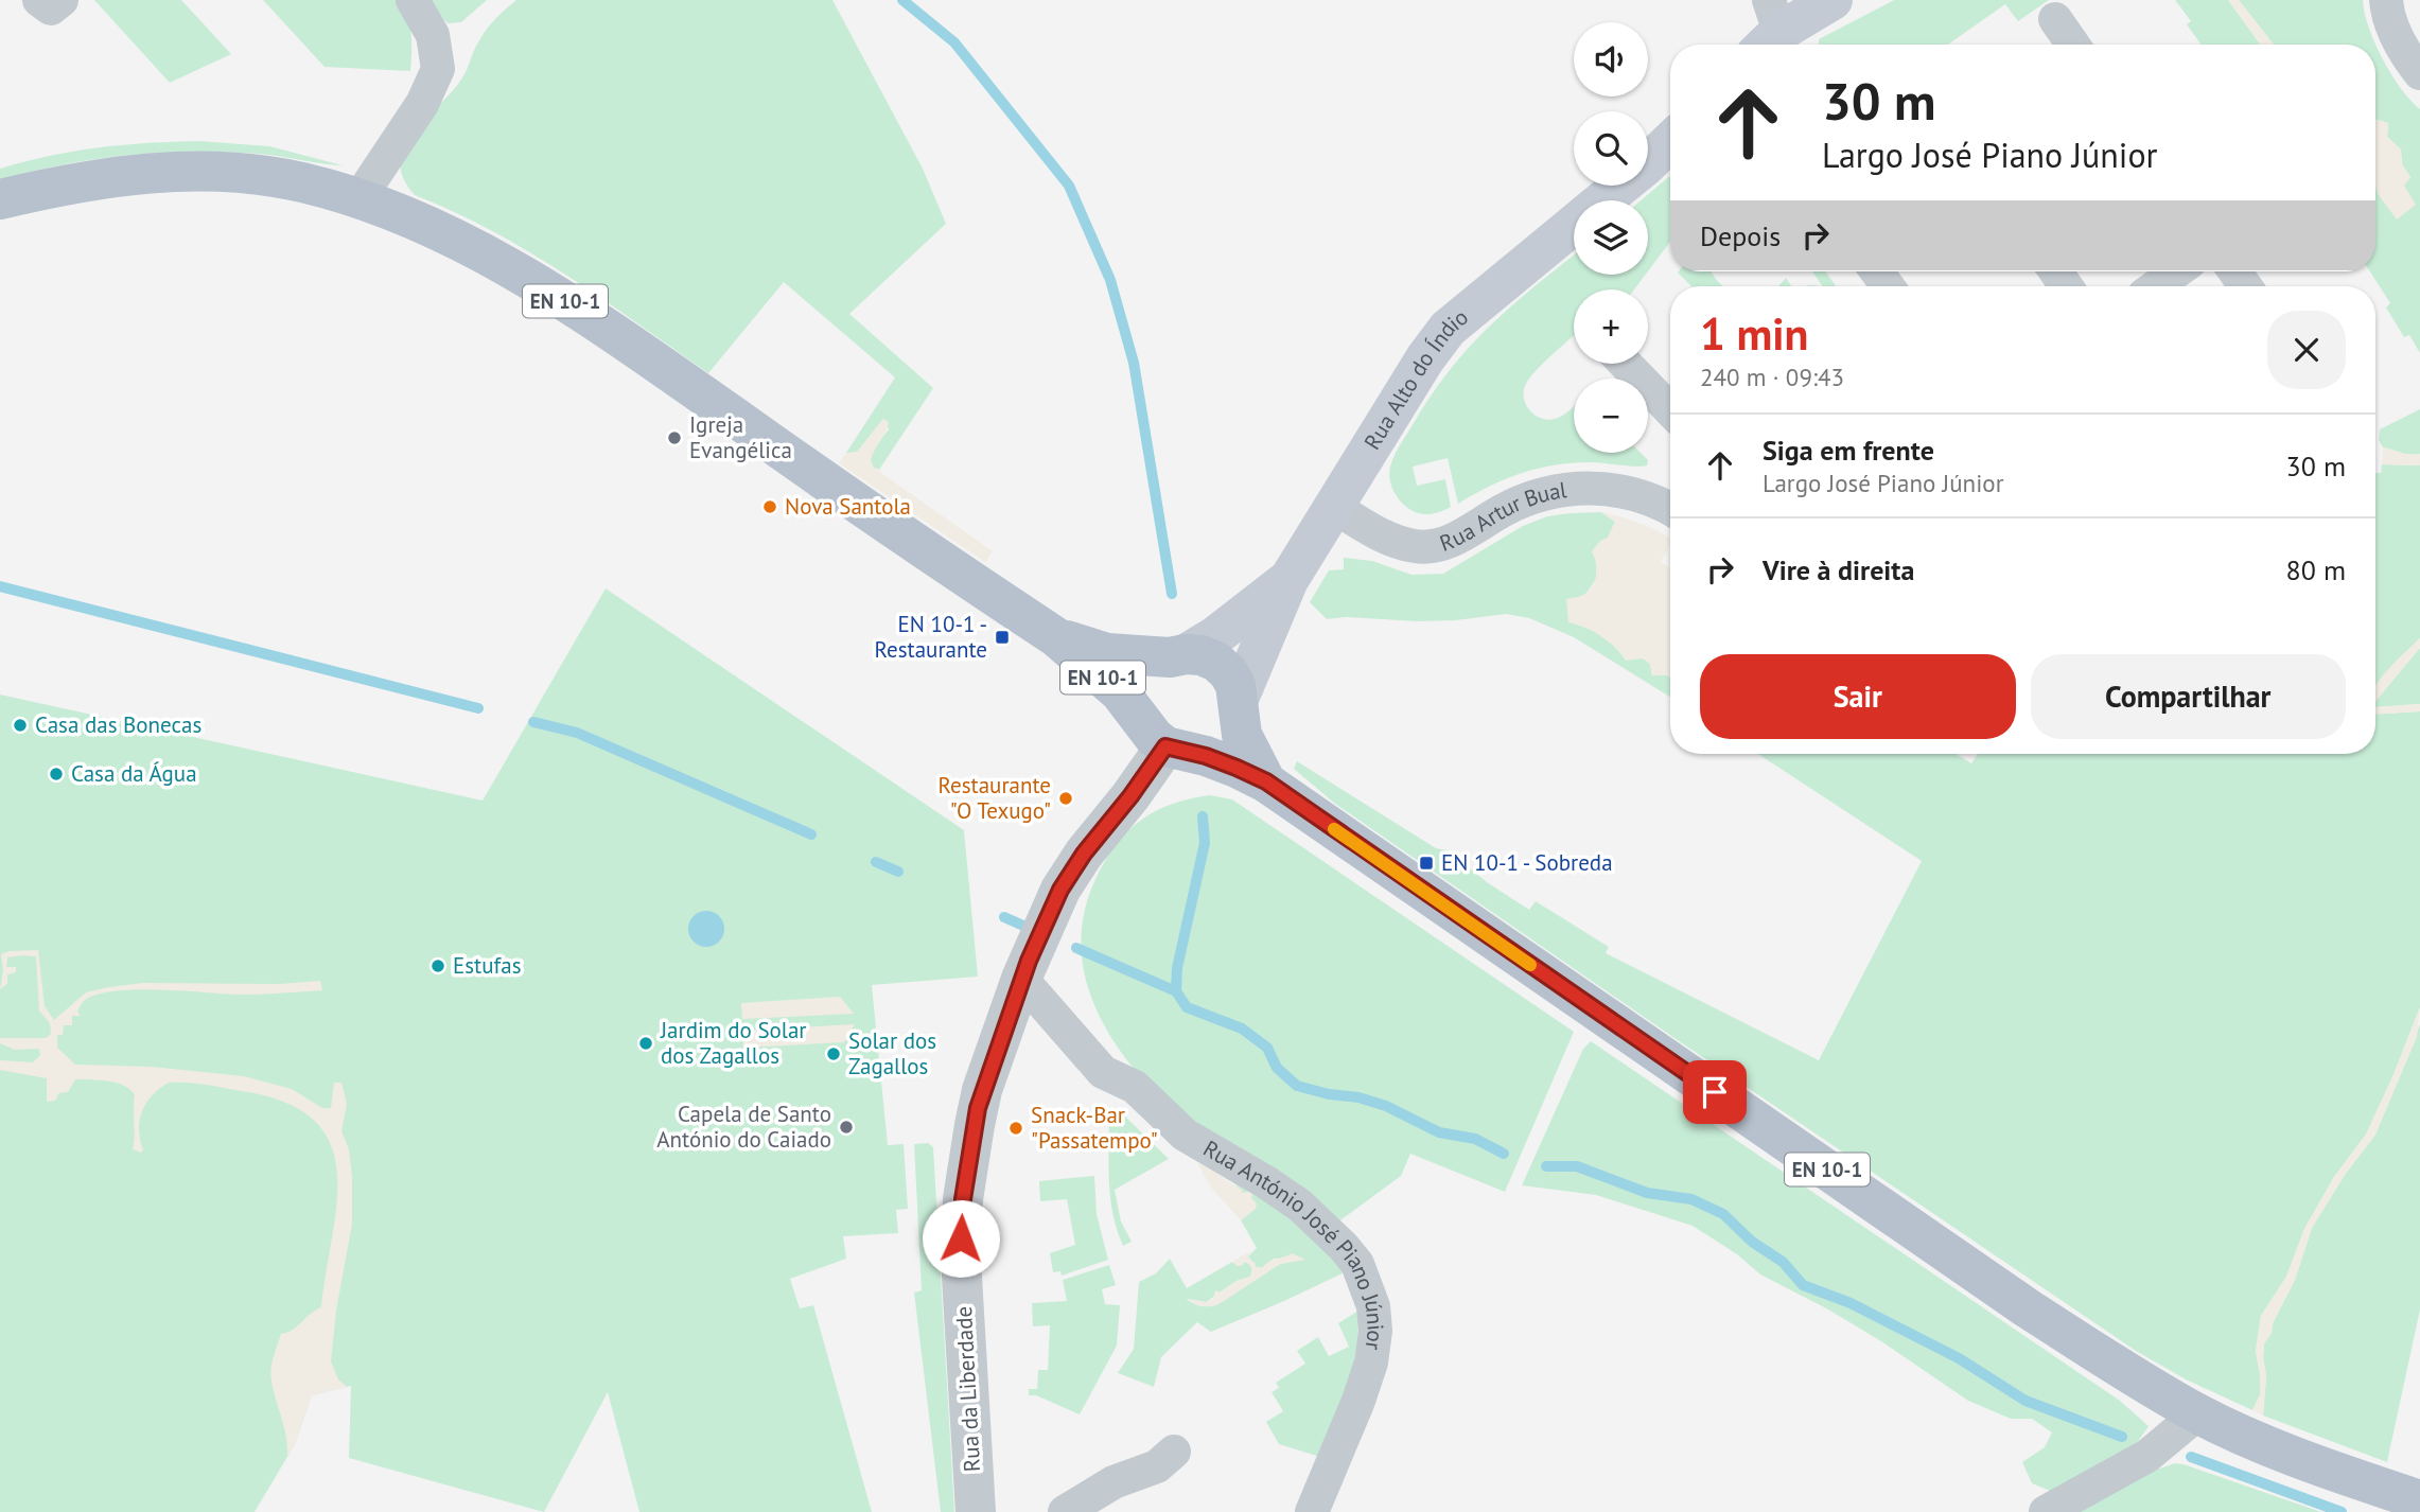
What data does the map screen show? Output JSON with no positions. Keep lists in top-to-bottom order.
{
  "streets": {
    "main road": ["EN 10-1", "Rua Alto do Índio"],
    "street": ["Rua Artur Bual", "Rua António José Piano Júnior", "Rua da Liberdade"]
  },
  "crossings": [
    ["EN 10-1", "Rua Alto do Índio"],
    ["EN 10-1", "Rua da Liberdade"],
    ["Rua Alto do Índio", "Rua Artur Bual"],
    ["Rua Alto do Índio", "Rua da Liberdade"],
    ["Rua António José Piano Júnior", "Rua da Liberdade"]
  ],
  "places": {
    "other": [
      "Igreja Evangélica",
      "Nova Santola",
      "Casa das Bonecas",
      "Casa da Água",
      "Restaurante \"O Texugo\"",
      "Estufas",
      "Jardim do Solar dos Zagallos",
      "Solar dos Zagallos",
      "Capela de Santo António do Caiado",
      "Snack-Bar \"Passatempo\""
    ],
    "transit": ["EN 10-1 - Restaurante", "EN 10-1 - Sobreda"]
  },
  "page": {
    "map_buttons": ["+", "−"],
    "turn": ["30 m", "Largo José Piano Júnior"],
    "then": "Depois",
    "heading": ["1 min", "240 m · 09:43"],
    "list": [
      {
        "name": "Siga em frente",
        "note": "Largo José Piano Júnior",
        "value": "30 m"
      },
      {
        "name": "Vire à direita",
        "value": "80 m"
      }
    ],
    "buttons": ["Sair", "Compartilhar"]
  }
}
